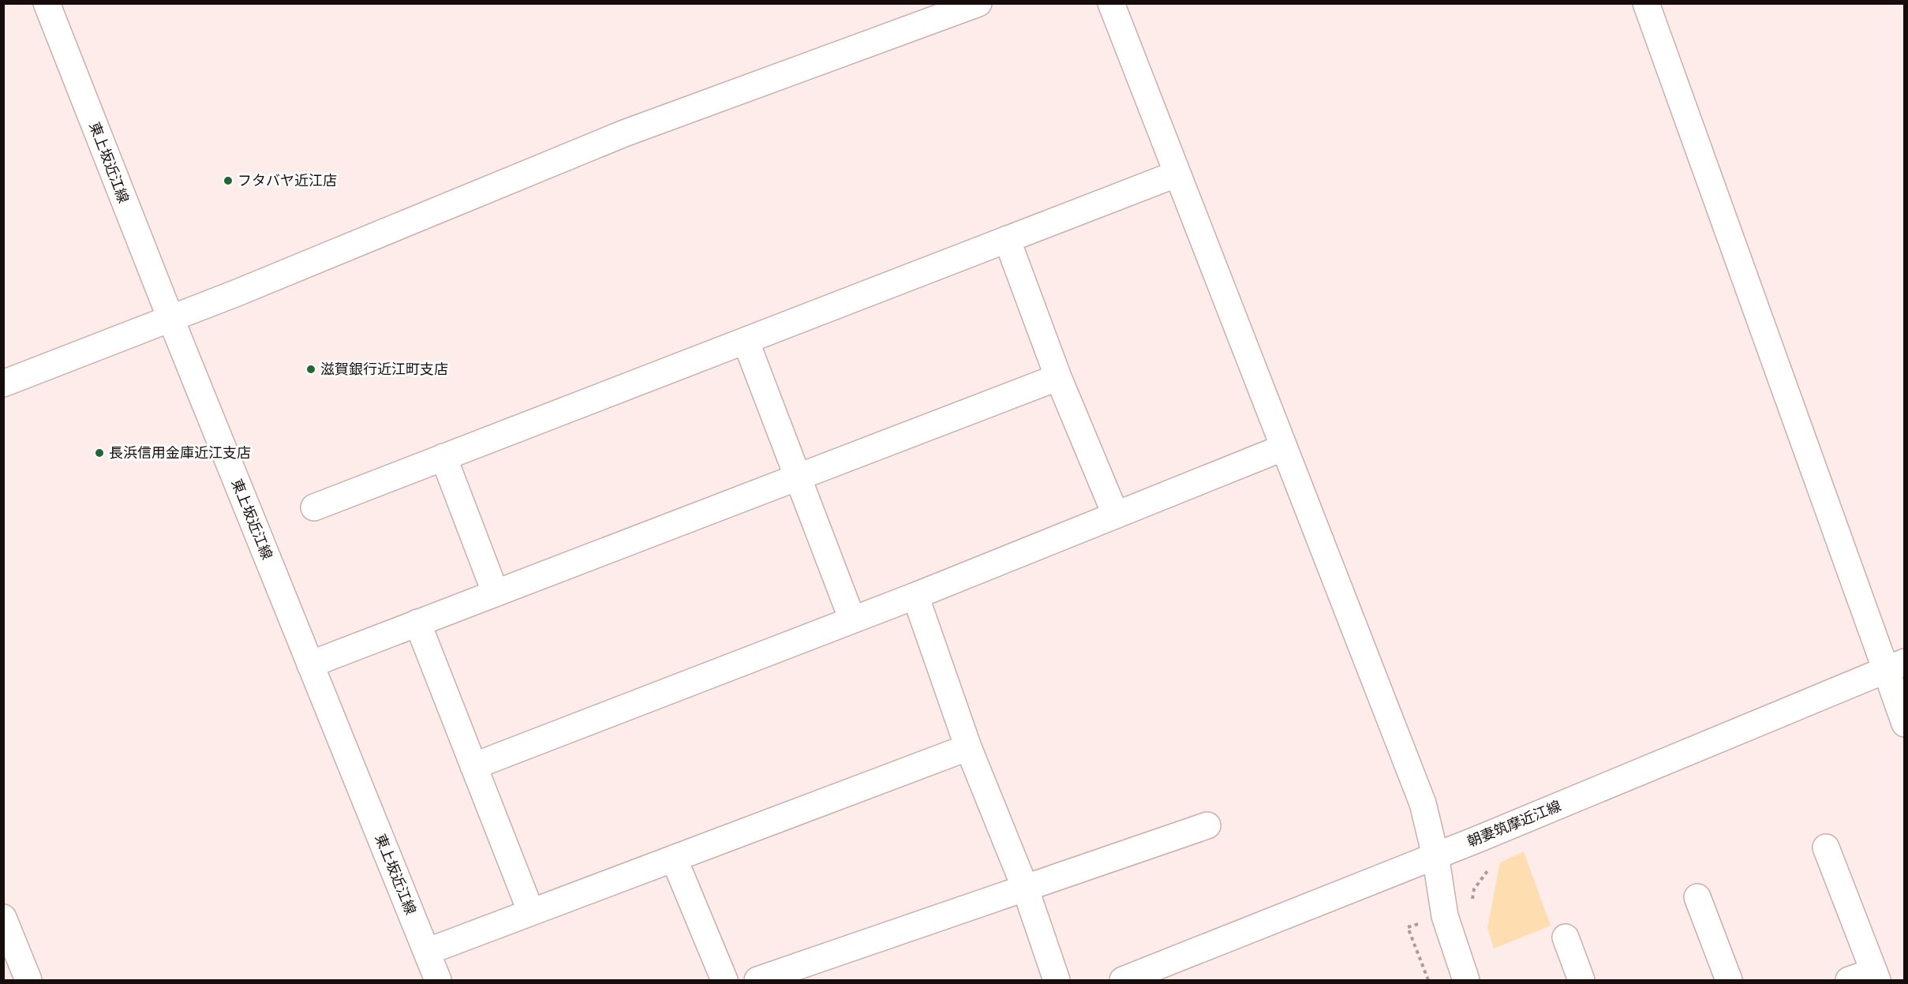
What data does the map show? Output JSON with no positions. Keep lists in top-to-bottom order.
{
  "streets": {
    "street": ["東上坂近江線", "朝妻筑摩近江線"]
  },
  "places": ["フタバヤ近江店", "滋賀銀行近江町支店", "長浜信用金庫近江支店"]
}
